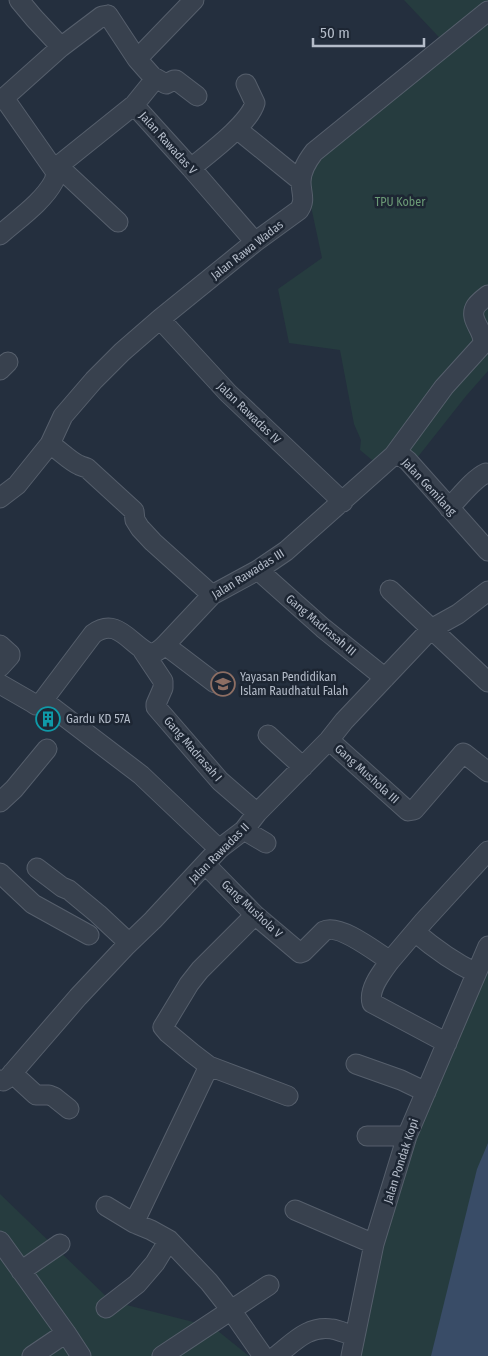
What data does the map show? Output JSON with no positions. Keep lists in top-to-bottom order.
{
  "streets": {
    "street": [
      "Jalan Rawadas V",
      "Jalan Rawa Wadas",
      "Jalan Rawadas IV",
      "Jalan Gemilang",
      "Jalan Rawadas III",
      "Gang Madrasah III",
      "Gang Madrasah I",
      "Gang Mushola III",
      "Jalan Rawadas II",
      "Gang Mushola V",
      "Jalan Pondak Kopi"
    ]
  },
  "crossings": [
    ["Jalan Rawadas V", "Jalan Rawa Wadas"],
    ["Jalan Rawa Wadas", "Jalan Rawadas IV"],
    ["Jalan Rawadas IV", "Jalan Gemilang"],
    ["Jalan Rawadas IV", "Jalan Rawadas III"],
    ["Jalan Gemilang", "Jalan Rawadas III"],
    ["Jalan Rawadas III", "Gang Madrasah III"],
    ["Gang Madrasah III", "Jalan Rawadas II"],
    ["Gang Madrasah I", "Jalan Rawadas II"],
    ["Gang Mushola III", "Jalan Rawadas II"],
    ["Jalan Rawadas II", "Gang Mushola V"]
  ],
  "parks": ["TPU Kober"],
  "places": {
    "school or university": ["Yayasan Pendidikan Islam Raudhatul Falah"],
    "building": ["Gardu KD 57A"]
  },
  "scale_bar": "50 m"
}
